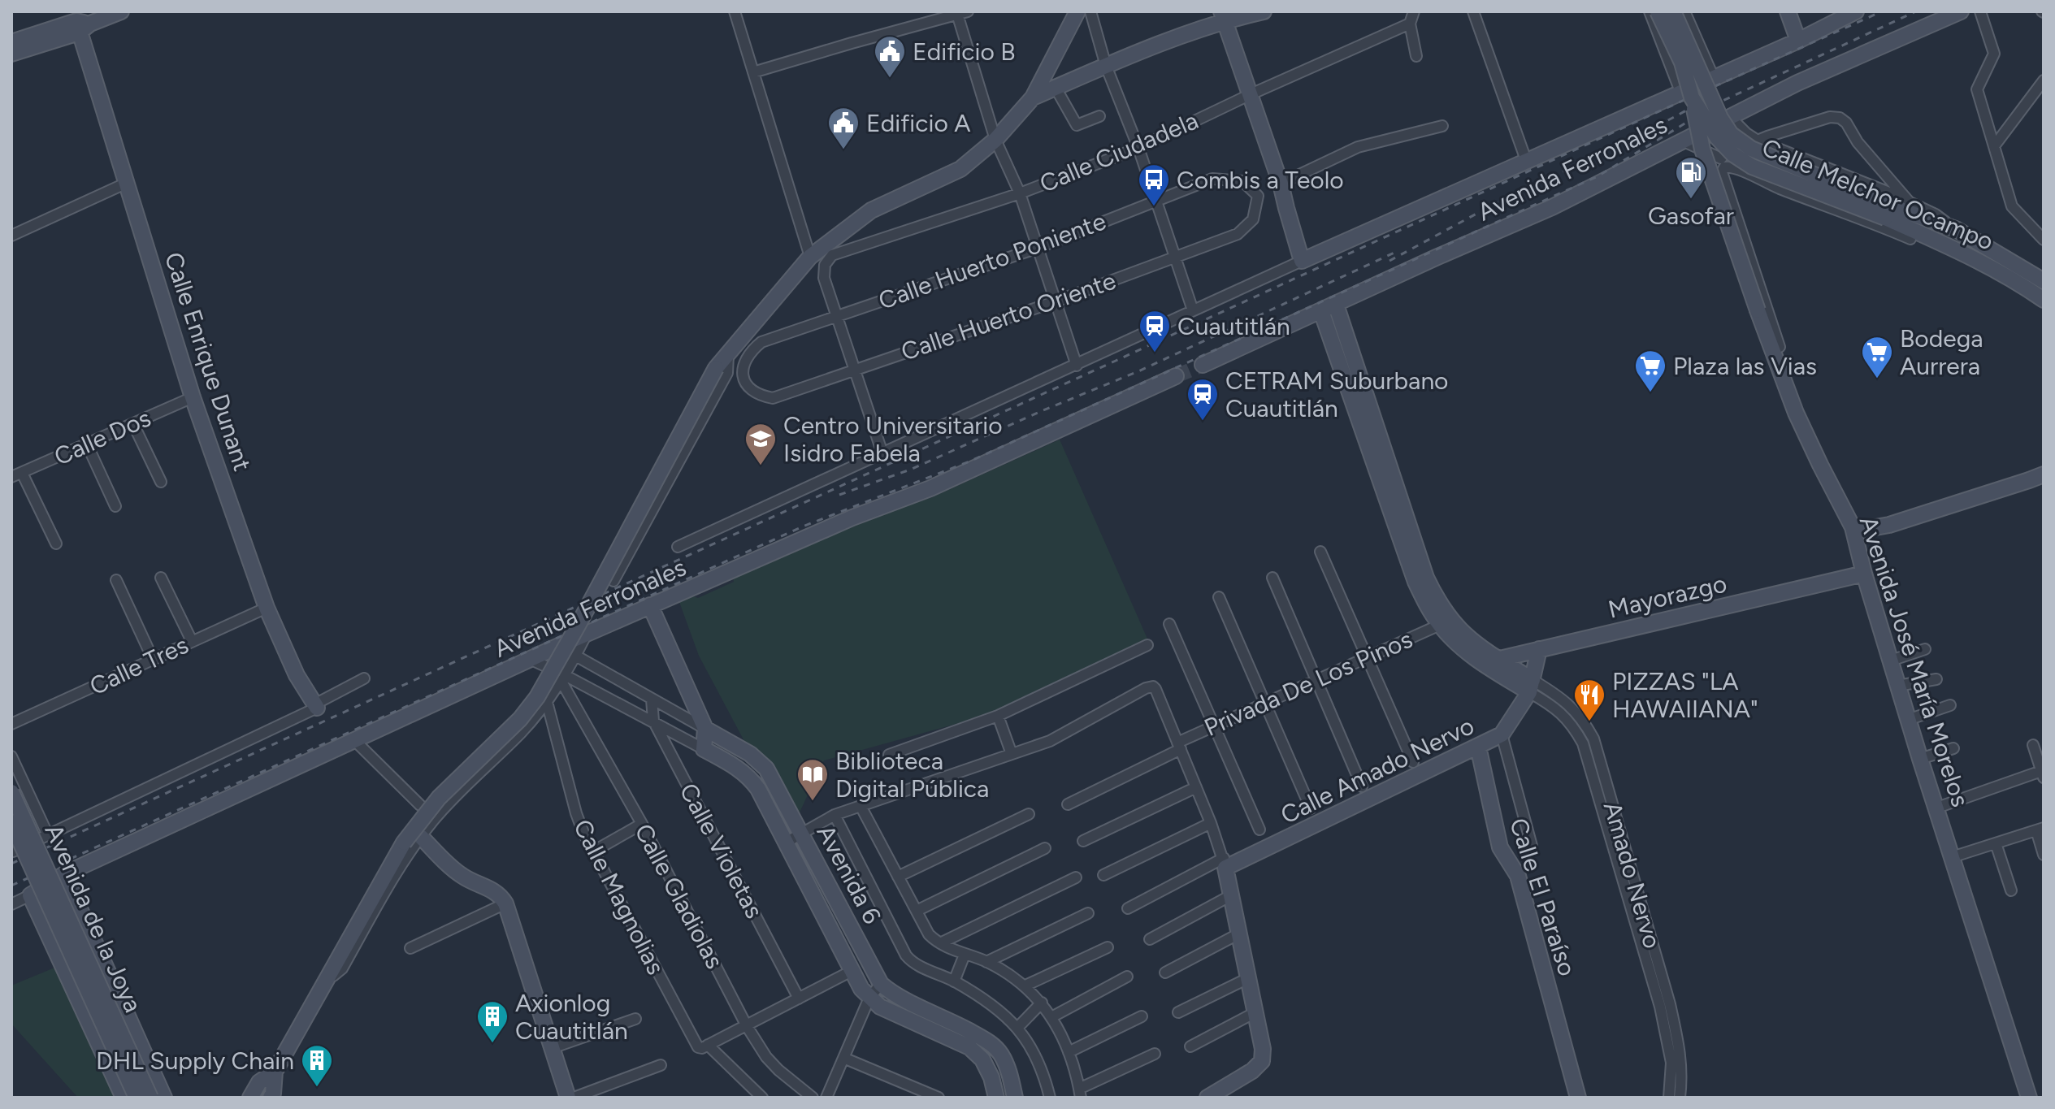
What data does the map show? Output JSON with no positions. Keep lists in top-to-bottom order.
{
  "streets": {
    "main road": [
      "Avenida Ferronales",
      "Calle Melchor Ocampo",
      "Calle Enrique Dunant",
      "Mayorazgo",
      "Avenida José María Morelos",
      "Calle Amado Nervo",
      "Avenida 6",
      "Calle El Paraíso",
      "Avenida de la Joya"
    ],
    "street": [
      "Calle Ciudadela",
      "Calle Huerto Poniente",
      "Calle Huerto Oriente",
      "Calle Dos",
      "Calle Tres",
      "Privada De Los Pinos",
      "Calle Violetas",
      "Amado Nervo",
      "Calle Gladiolas",
      "Calle Magnolias"
    ]
  },
  "crossings": [
    ["Calle Ciudadela", "Calle Huerto Poniente"],
    ["Avenida Ferronales", "Calle Melchor Ocampo"],
    ["Avenida Ferronales", "Avenida José María Morelos"],
    ["Avenida Ferronales", "Avenida 6"],
    ["Calle Melchor Ocampo", "Avenida José María Morelos"],
    ["Calle Huerto Poniente", "Calle Huerto Oriente"],
    ["Calle Enrique Dunant", "Calle Dos"],
    ["Calle Enrique Dunant", "Calle Tres"],
    ["Mayorazgo", "Avenida José María Morelos"],
    ["Calle Amado Nervo", "Amado Nervo"],
    ["Calle Amado Nervo", "Calle El Paraíso"],
    ["Calle Violetas", "Avenida 6"],
    ["Avenida 6", "Calle Gladiolas"]
  ],
  "places": {
    "public building": ["Edificio B", "Edificio A"],
    "fuel station": ["Gasofar"],
    "bus stop": ["Combis a Teolo"],
    "station": ["Cuautitlán", "CETRAM Suburbano Cuautitlán"],
    "supermarket": ["Bodega Aurrera", "Plaza las Vias"],
    "school or university": ["Centro Universitario Isidro Fabela"],
    "restaurant": ["PIZZAS \"LA HAWAIIANA\""],
    "library": ["Biblioteca Digital Pública"],
    "building": ["Axionlog Cuautitlán", "DHL Supply Chain"]
  }
}
